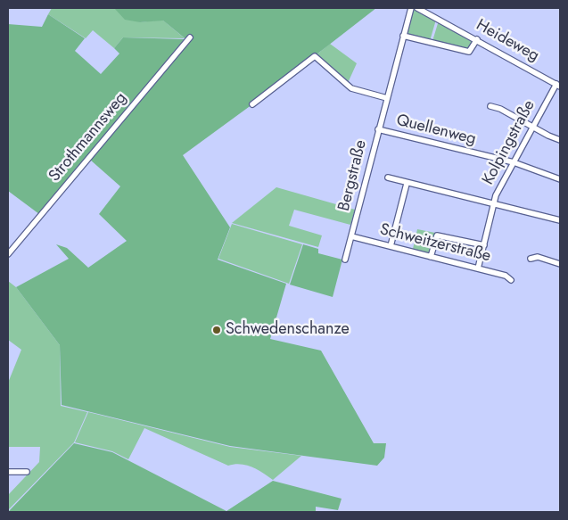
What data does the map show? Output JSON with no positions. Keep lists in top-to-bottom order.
{
  "streets": {
    "street": [
      "Heideweg",
      "Quellenweg",
      "Strothmannsweg",
      "Kolpingstraße",
      "Bergstraße",
      "Schweitzerstraße"
    ]
  },
  "crossings": [
    ["Heideweg", "Kolpingstraße"],
    ["Quellenweg", "Kolpingstraße"],
    ["Quellenweg", "Bergstraße"],
    ["Kolpingstraße", "Schweitzerstraße"],
    ["Bergstraße", "Schweitzerstraße"]
  ],
  "places": ["Schwedenschanze"]
}
